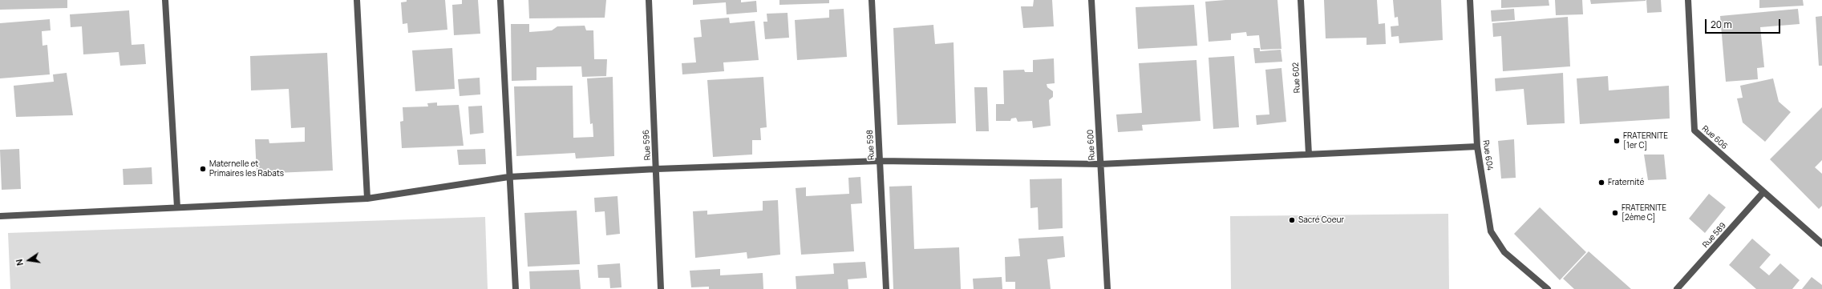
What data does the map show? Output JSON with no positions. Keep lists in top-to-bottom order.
{
  "streets": {
    "street": [
      "Rue 602",
      "Rue 606",
      "Rue 596",
      "Rue 598",
      "Rue 600",
      "Rue 604",
      "Rue 589"
    ]
  },
  "crossings": [
    ["Rue 606", "Rue 589"]
  ],
  "places": [
    "FRATERNITE [1er C]",
    "Maternelle et Primaires les Rabats",
    "Fraternité",
    "FRATERNITE [2ème C]",
    "Sacré Coeur"
  ],
  "scale_bar": "20 m",
  "north": "left"
}
